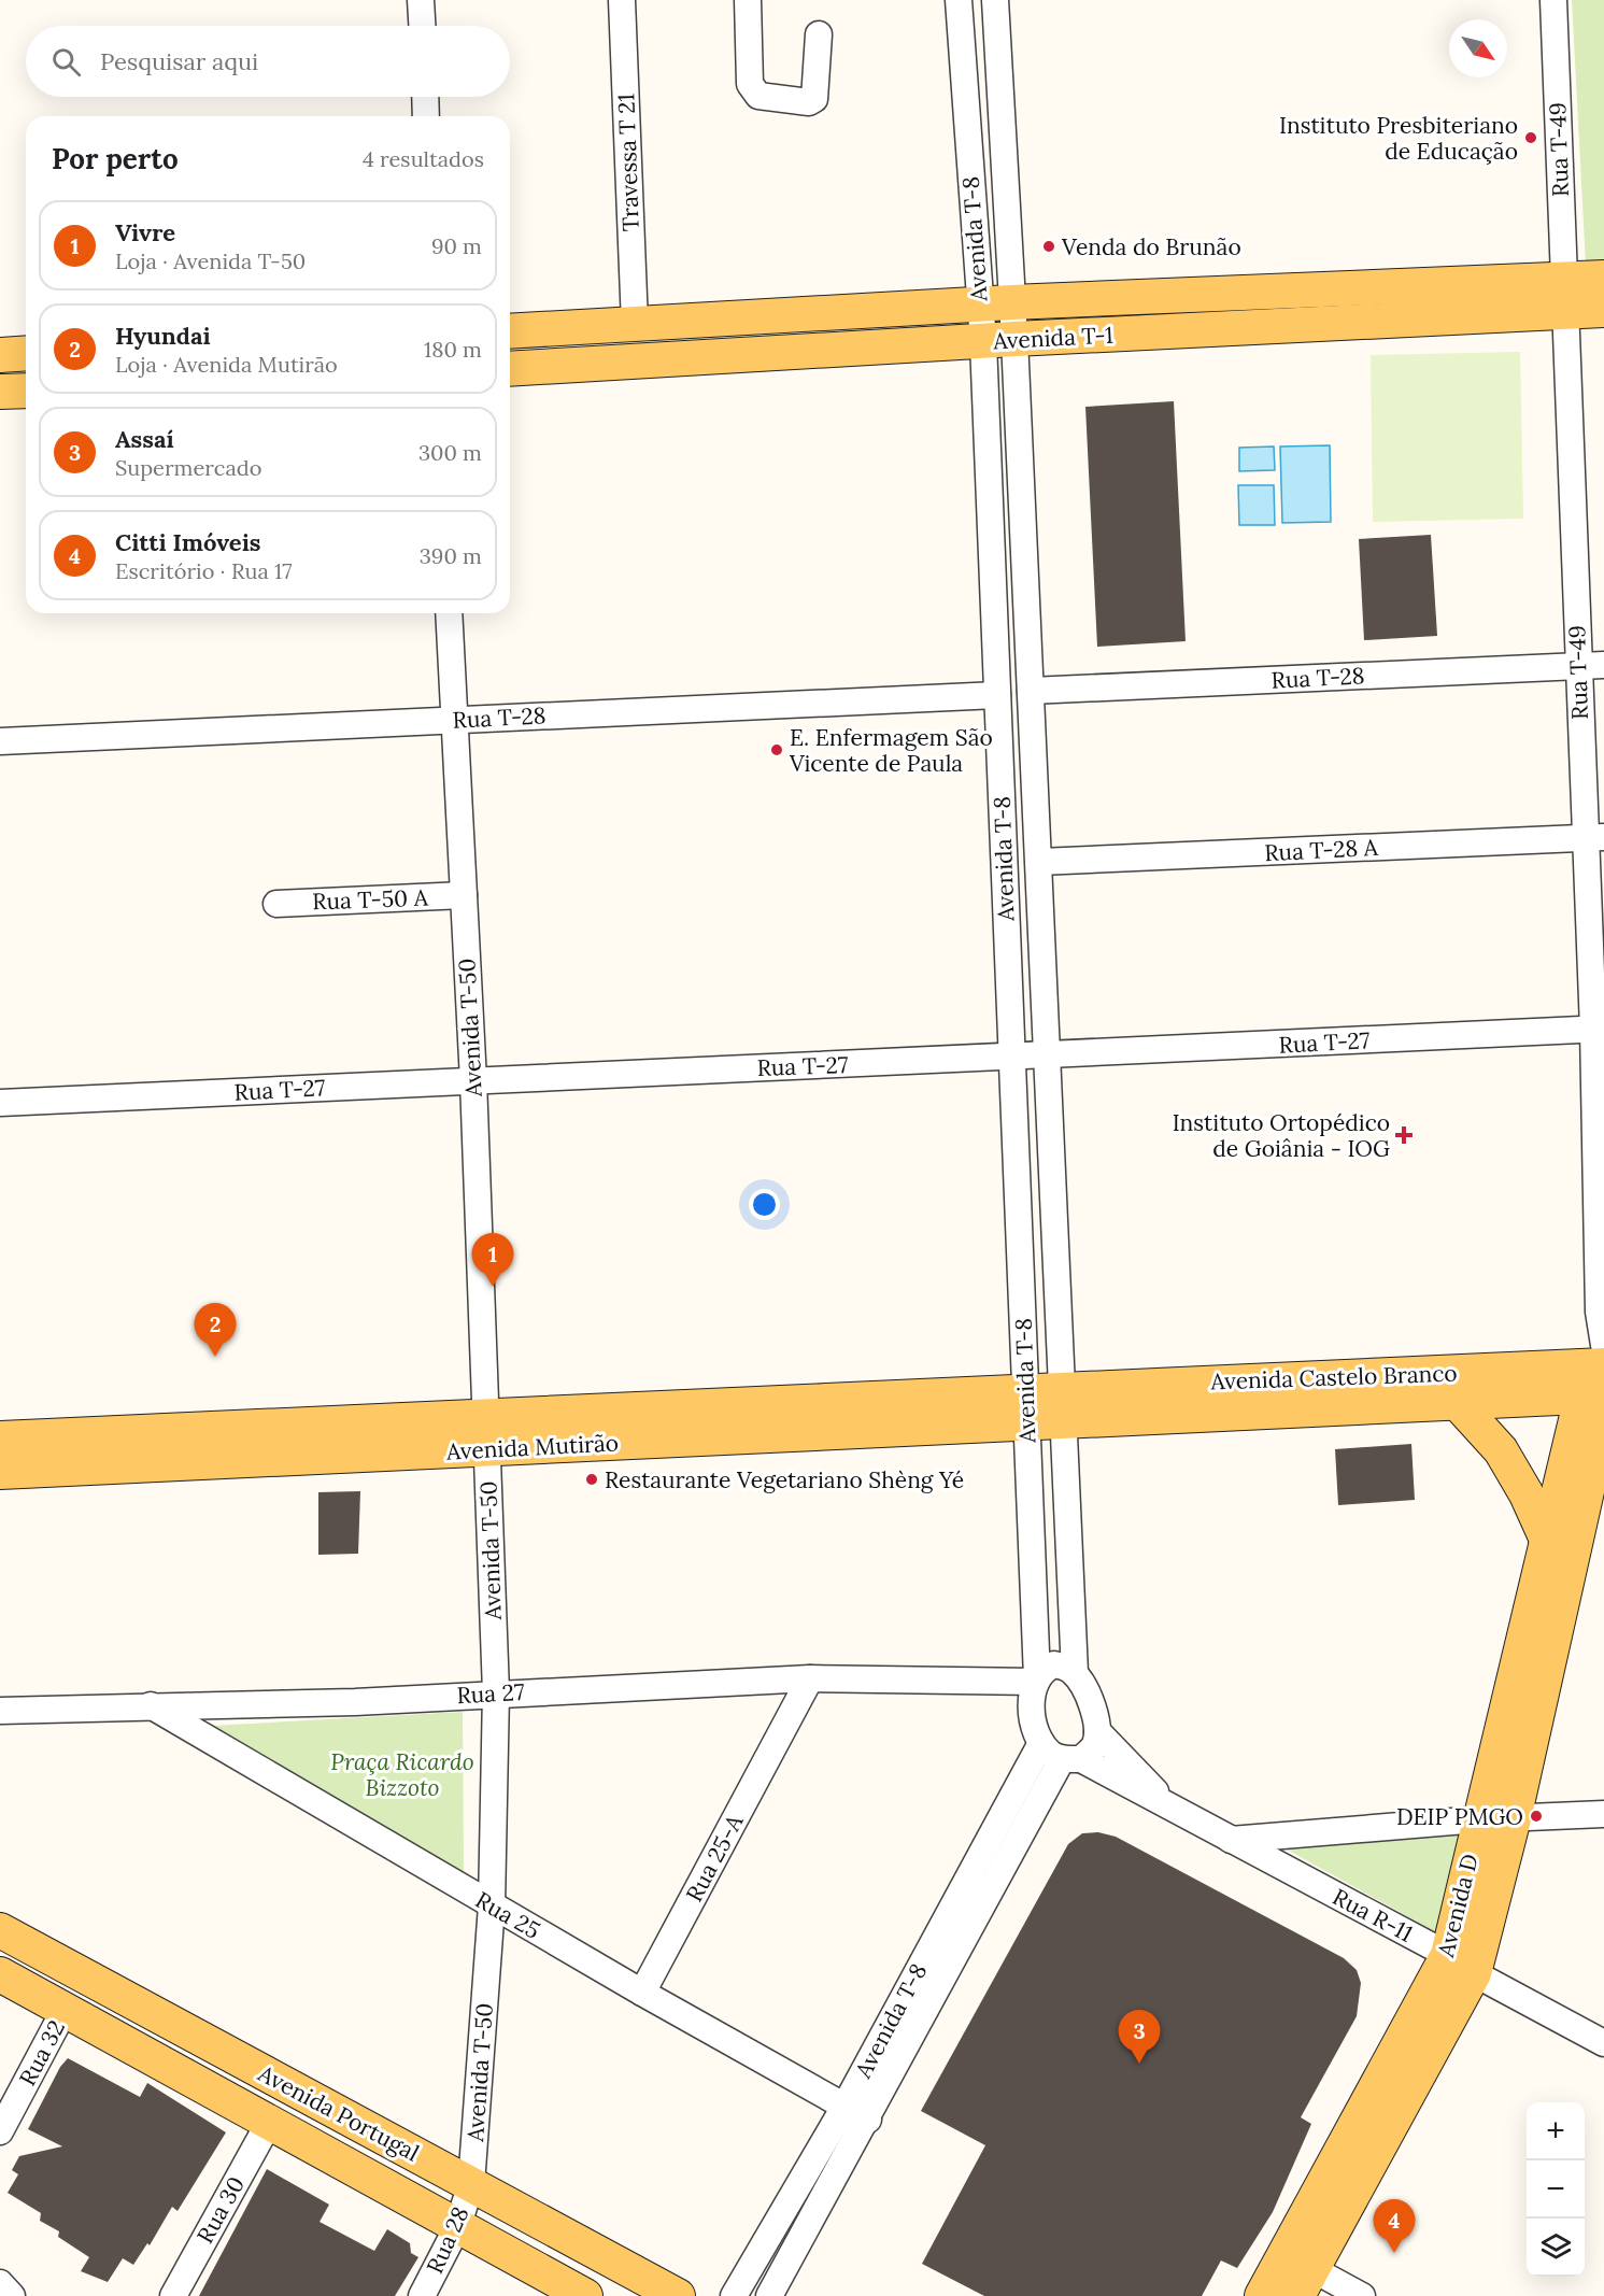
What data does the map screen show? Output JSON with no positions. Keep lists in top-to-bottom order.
{
  "streets": {
    "main road": [
      "Avenida T-1",
      "Avenida Castelo Branco",
      "Avenida Mutirão",
      "Avenida D",
      "Avenida Portugal"
    ],
    "street": [
      "Rua T-49",
      "Travessa T 21",
      "Avenida T-8",
      "Rua T-28",
      "Rua T-28 A",
      "Rua T-50 A",
      "Avenida T-50",
      "Rua T-27",
      "Rua 27",
      "Rua 25-A",
      "Rua 25",
      "Rua R-11",
      "Rua 32",
      "Rua 30",
      "Rua 28"
    ]
  },
  "crossings": [
    ["Rua T-49", "Avenida T-1"],
    ["Rua T-49", "Rua T-28"],
    ["Rua T-49", "Rua T-28 A"],
    ["Rua T-49", "Rua T-27"],
    ["Rua T-49", "Avenida Castelo Branco"],
    ["Rua T-49", "Avenida D"],
    ["Travessa T 21", "Avenida T-1"],
    ["Avenida T-8", "Avenida T-1"],
    ["Avenida T-8", "Rua T-28"],
    ["Avenida T-8", "Rua T-28 A"],
    ["Avenida T-8", "Rua T-27"],
    ["Avenida T-8", "Avenida Castelo Branco"],
    ["Avenida T-8", "Avenida Mutirão"],
    ["Avenida T-8", "Rua 27"],
    ["Avenida T-8", "Rua 25"],
    ["Avenida T-8", "Rua R-11"],
    ["Rua T-28", "Avenida T-50"],
    ["Rua T-50 A", "Avenida T-50"],
    ["Avenida T-50", "Rua T-27"],
    ["Avenida T-50", "Avenida Mutirão"],
    ["Avenida T-50", "Rua 27"],
    ["Avenida T-50", "Rua 25"],
    ["Avenida T-50", "Avenida Portugal"],
    ["Avenida T-50", "Rua 28"],
    ["Avenida Castelo Branco", "Avenida Mutirão"],
    ["Avenida Castelo Branco", "Avenida D"],
    ["Rua 27", "Rua 25-A"],
    ["Rua 27", "Rua 25"],
    ["Rua 27", "Rua R-11"],
    ["Rua 25-A", "Rua 25"],
    ["Avenida D", "Rua R-11"],
    ["Rua 32", "Avenida Portugal"],
    ["Avenida Portugal", "Rua 30"],
    ["Avenida Portugal", "Rua 28"]
  ],
  "parks": ["Praça Ricardo Bizzoto"],
  "places": {
    "other": [
      "Instituto Presbiteriano de Educação",
      "Venda do Brunão",
      "E. Enfermagem São Vicente de Paula",
      "Restaurante Vegetariano Shèng Yé",
      "DEIP PMGO"
    ],
    "health": ["Instituto Ortopédico de Goiânia - IOG"]
  },
  "north": "bottom right",
  "page": {
    "search": "Pesquisar aqui",
    "heading": ["Por perto", "4 resultados"],
    "list": [
      {
        "mark": "1",
        "name": "Vivre",
        "note": "Loja · Avenida T-50",
        "value": "90 m"
      },
      {
        "mark": "2",
        "name": "Hyundai",
        "note": "Loja · Avenida Mutirão",
        "value": "180 m"
      },
      {
        "mark": "3",
        "name": "Assaí",
        "note": "Supermercado",
        "value": "300 m"
      },
      {
        "mark": "4",
        "name": "Citti Imóveis",
        "note": "Escritório · Rua 17",
        "value": "390 m"
      }
    ],
    "pins": [
      "1",
      "2",
      "3",
      "4"
    ],
    "map_buttons": ["+", "−"]
  }
}
